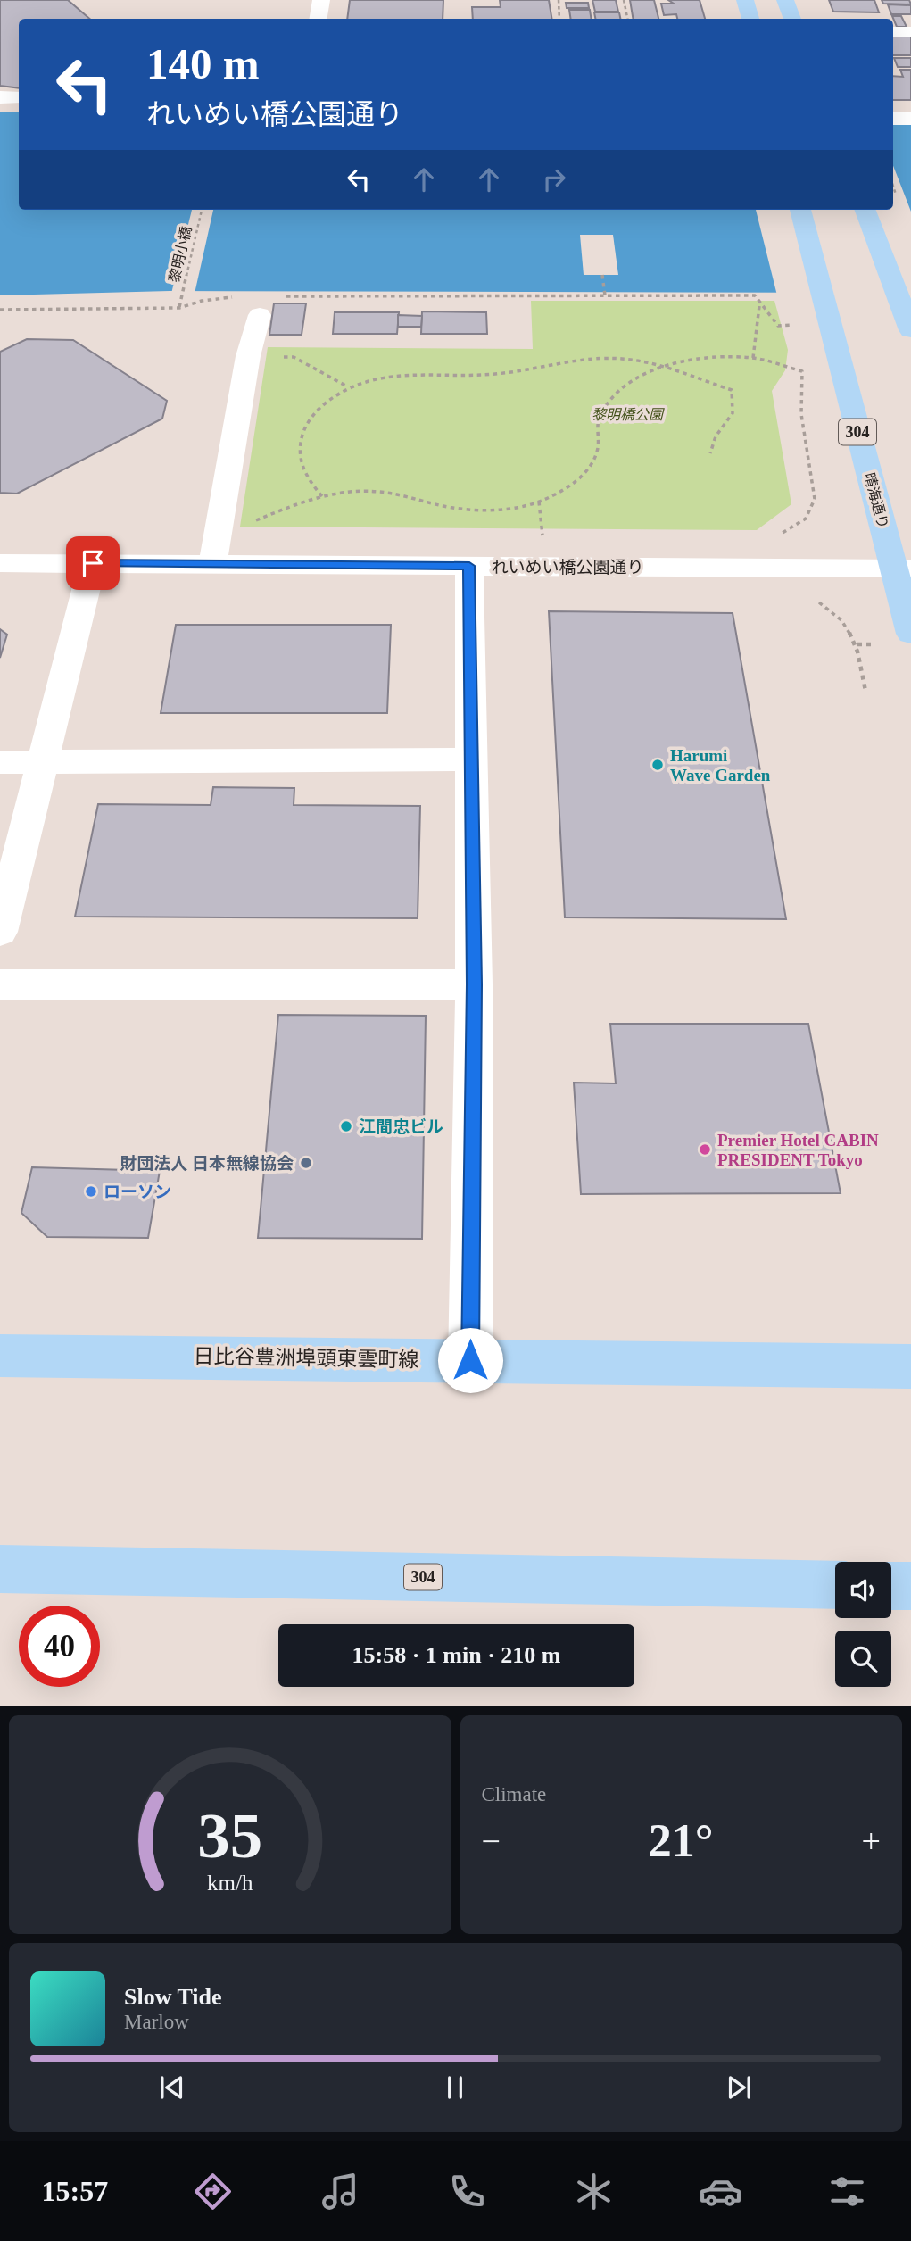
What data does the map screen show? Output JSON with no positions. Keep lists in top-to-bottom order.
{
  "streets": {
    "main road": ["304", "晴海通り", "日比谷豊洲埠頭東雲町線"],
    "street": ["れいめい橋公園通り"],
    "path": ["黎明小橋"]
  },
  "crossings": [
    ["晴海通り", "れいめい橋公園通り"]
  ],
  "parks": ["黎明橋公園"],
  "places": [
    "Harumi Wave Garden",
    "江間忠ビル",
    "Premier Hotel CABIN PRESIDENT Tokyo",
    "財団法人 日本無線協会",
    "ローソン"
  ],
  "page": {
    "turn": ["140 m", "れいめい橋公園通り"],
    "limit": "40",
    "trip": "15:58 · 1 min · 210 m",
    "tile": "Climate",
    "heat": ["−", "21°", "+"],
    "song": ["Slow Tide", "Marlow"],
    "tabs": "15:57",
    "gauge": ["35", "km/h"]
  }
}
